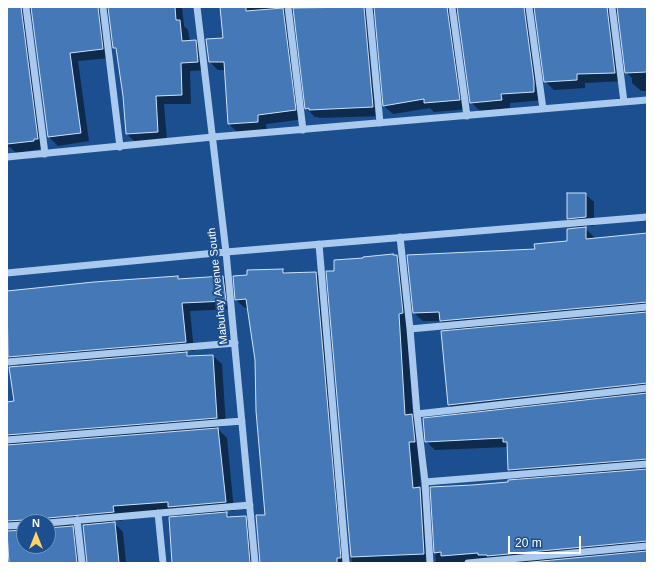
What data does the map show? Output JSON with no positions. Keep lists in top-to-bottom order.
{
  "streets": {
    "street": ["Mabuhay Avenue South"]
  },
  "scale_bar": "20 m",
  "north": "top"
}
